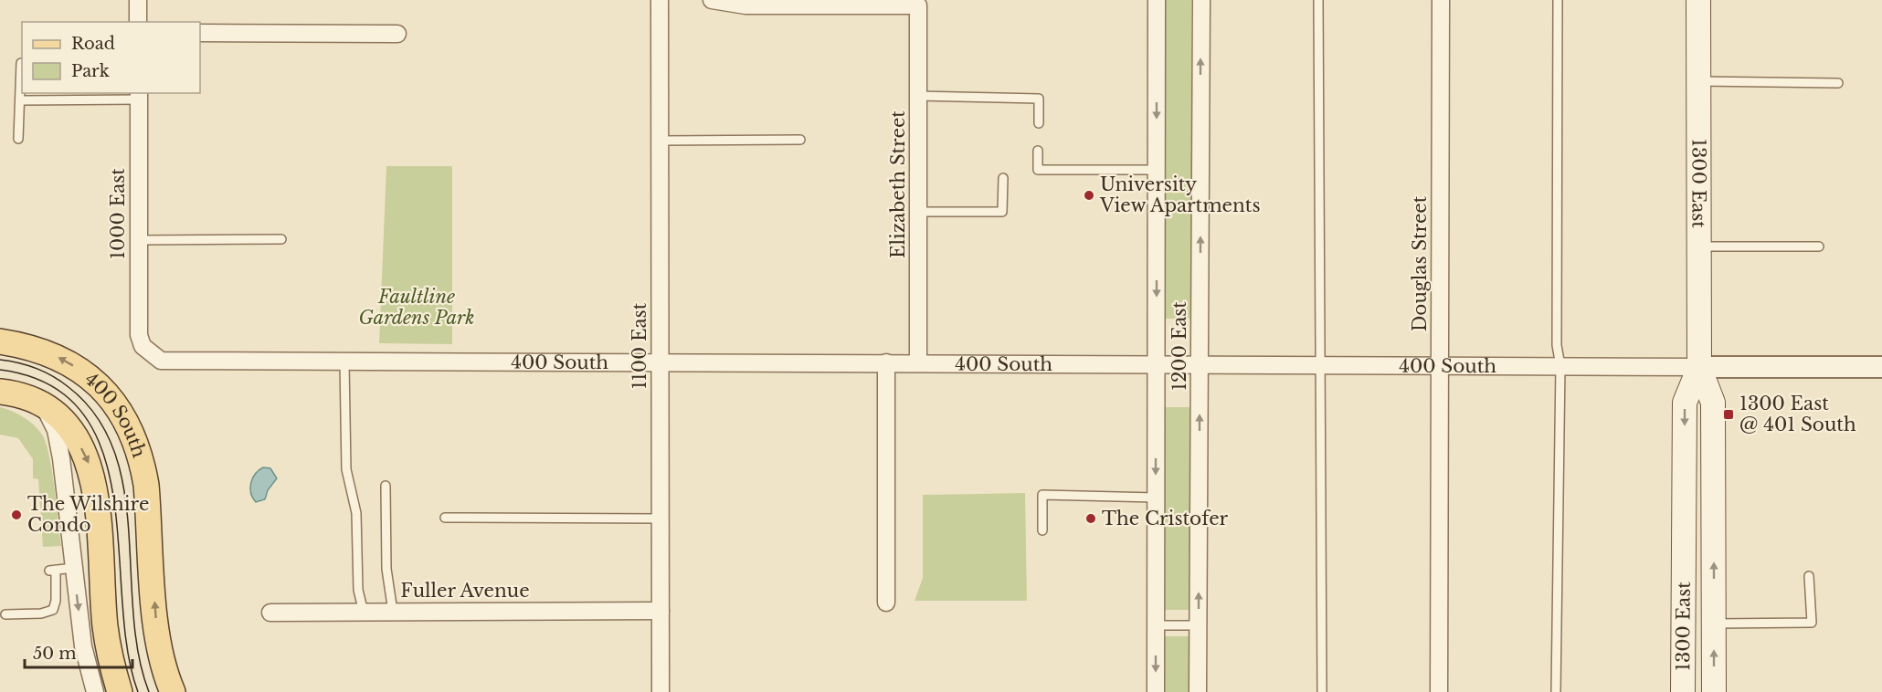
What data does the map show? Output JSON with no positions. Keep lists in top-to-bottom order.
{
  "streets": {
    "main road": ["1300 East", "400 South"],
    "street": [
      "Elizabeth Street",
      "1000 East",
      "Douglas Street",
      "1100 East",
      "1200 East",
      "Fuller Avenue"
    ]
  },
  "crossings": [
    ["1300 East", "400 South"],
    ["Elizabeth Street", "400 South"],
    ["1000 East", "400 South"],
    ["Douglas Street", "400 South"],
    ["1100 East", "400 South"],
    ["1100 East", "Fuller Avenue"],
    ["1200 East", "400 South"]
  ],
  "parks": ["Faultline Gardens Park"],
  "places": {
    "other": ["University View Apartments", "The Wilshire Condo", "The Cristofer"],
    "transit": ["1300 East @ 401 South"]
  },
  "legend": ["Road", "Park"],
  "scale_bar": "50 m"
}
